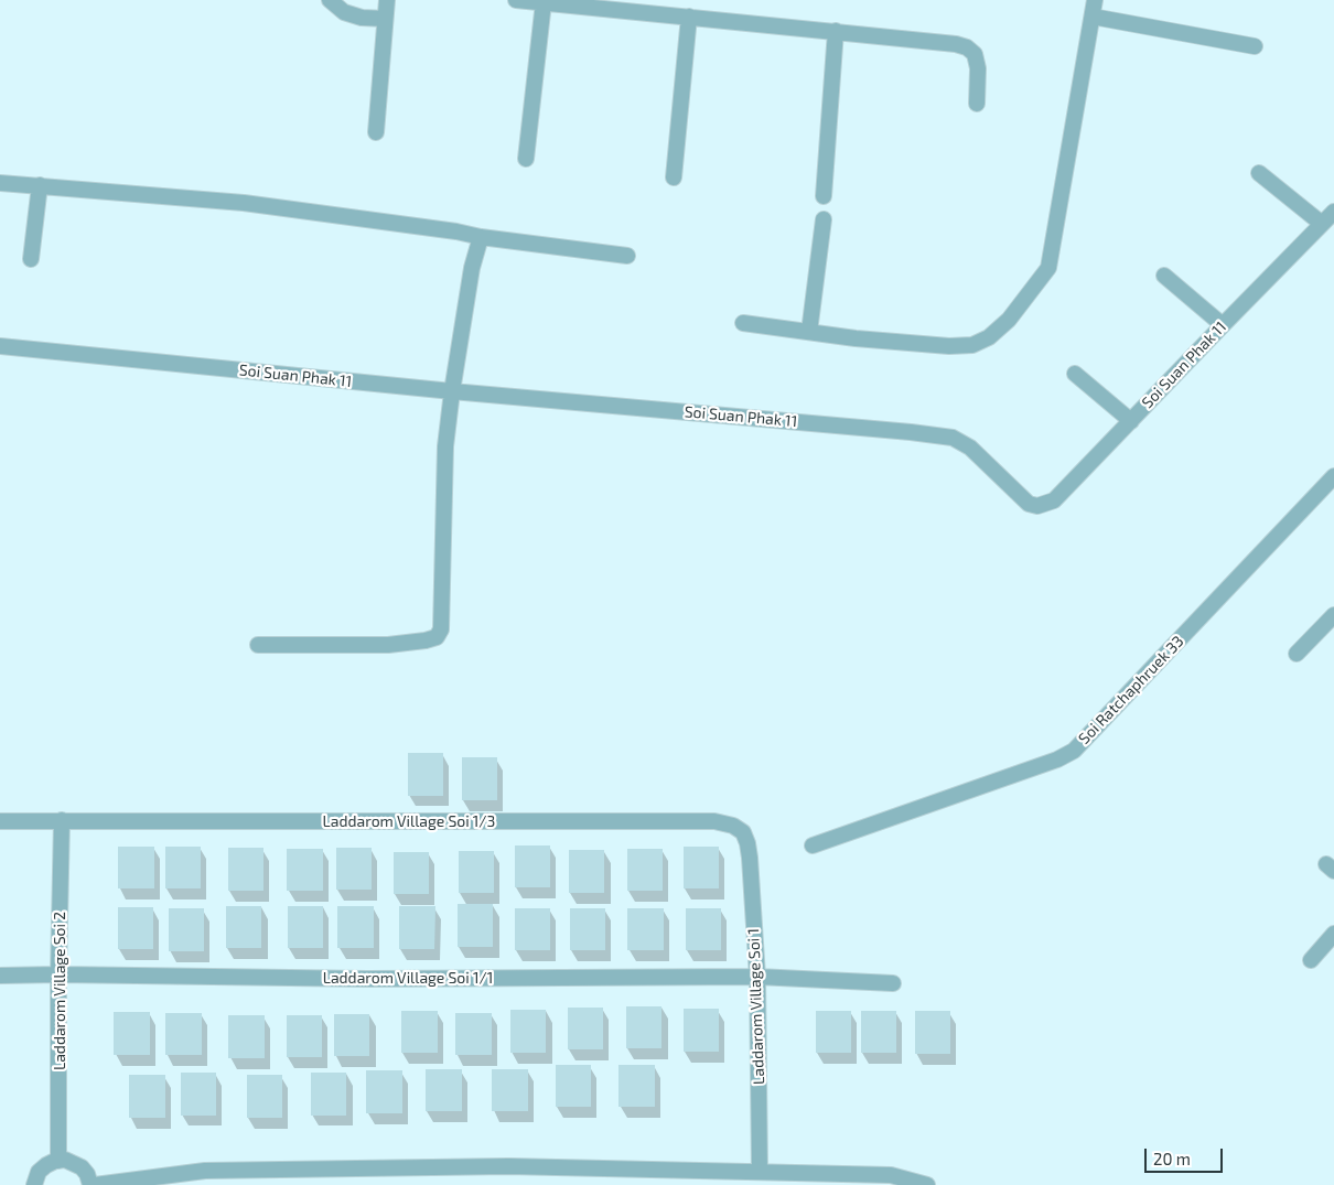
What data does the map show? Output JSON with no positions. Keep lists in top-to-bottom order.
{
  "streets": {
    "street": [
      "Soi Suan Phak 11",
      "Soi Ratchaphruek 33",
      "Laddarom Village Soi 1/3",
      "Laddarom Village Soi 1/1",
      "Laddarom Village Soi 2",
      "Laddarom Village Soi 1"
    ]
  },
  "crossings": [
    ["Laddarom Village Soi 1/3", "Laddarom Village Soi 2"],
    ["Laddarom Village Soi 1/3", "Laddarom Village Soi 1"],
    ["Laddarom Village Soi 1/1", "Laddarom Village Soi 2"],
    ["Laddarom Village Soi 1/1", "Laddarom Village Soi 1"]
  ],
  "scale_bar": "20 m"
}
